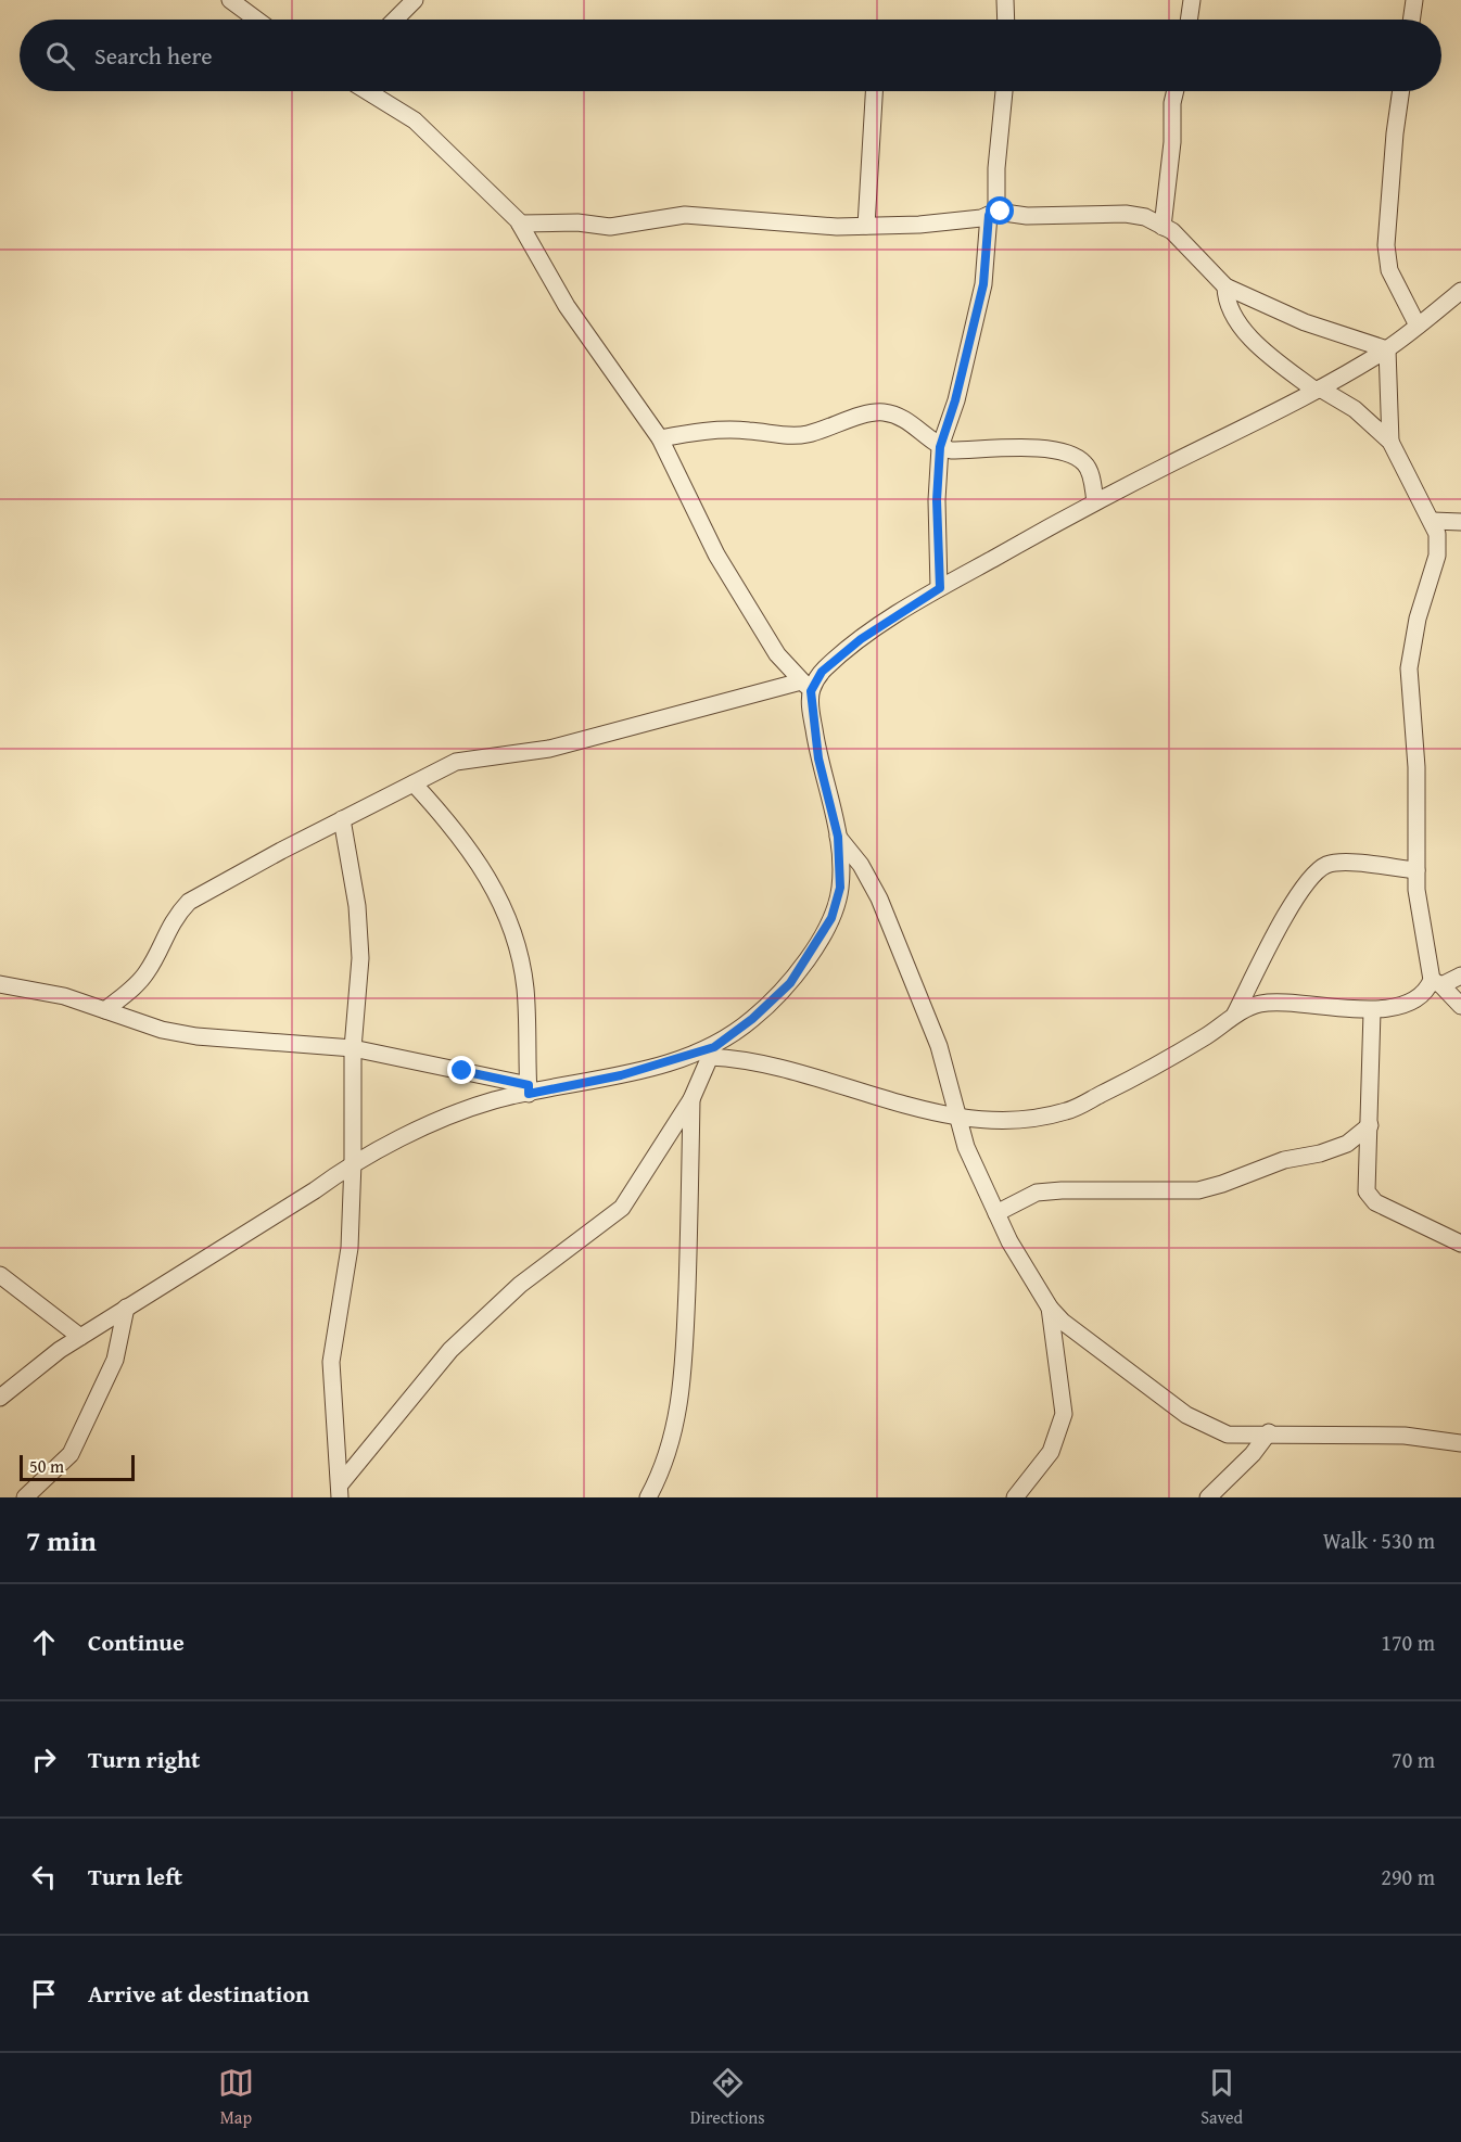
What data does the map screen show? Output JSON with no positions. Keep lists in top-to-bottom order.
{
  "scale_bar": "50 m",
  "page": {
    "search": "Search here",
    "scale": "50 m",
    "heading": ["7 min", "Walk · 530 m"],
    "list": [
      ["Continue", "170 m"],
      ["Turn right", "70 m"],
      ["Turn left", "290 m"],
      "Arrive at destination"
    ],
    "nav": ["Map", "Directions", "Saved"]
  }
}
